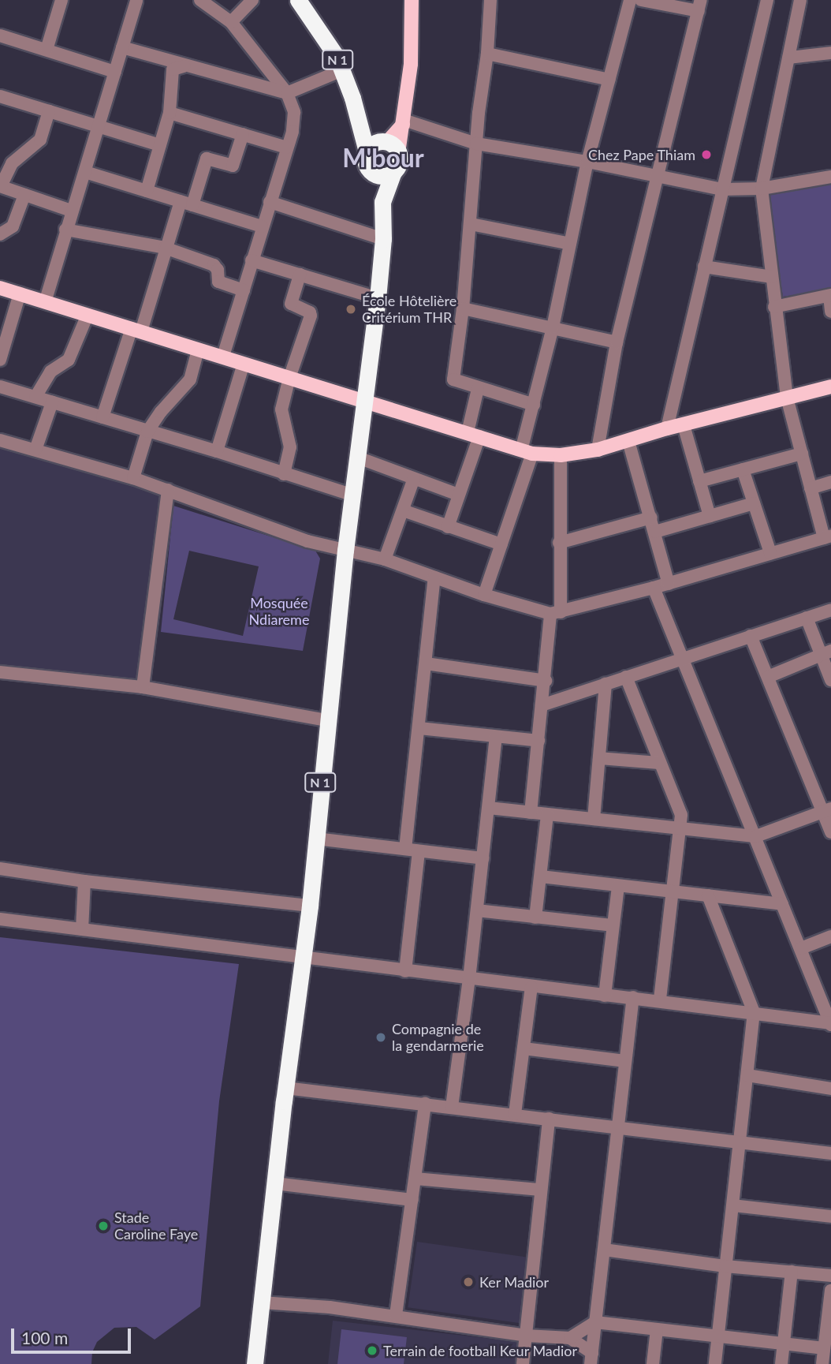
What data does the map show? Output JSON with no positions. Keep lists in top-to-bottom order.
{
  "streets": {
    "highway": ["N 1"]
  },
  "districts": ["M'bour"],
  "parks": ["Mosquée Ndiareme"],
  "places": [
    "Chez Pape Thiam",
    "École Hôtelière Critérium THR",
    "Compagnie de la gendarmerie",
    "Stade Caroline Faye",
    "Ker Madior",
    "Terrain de football Keur Madior"
  ],
  "scale_bar": "100 m"
}
